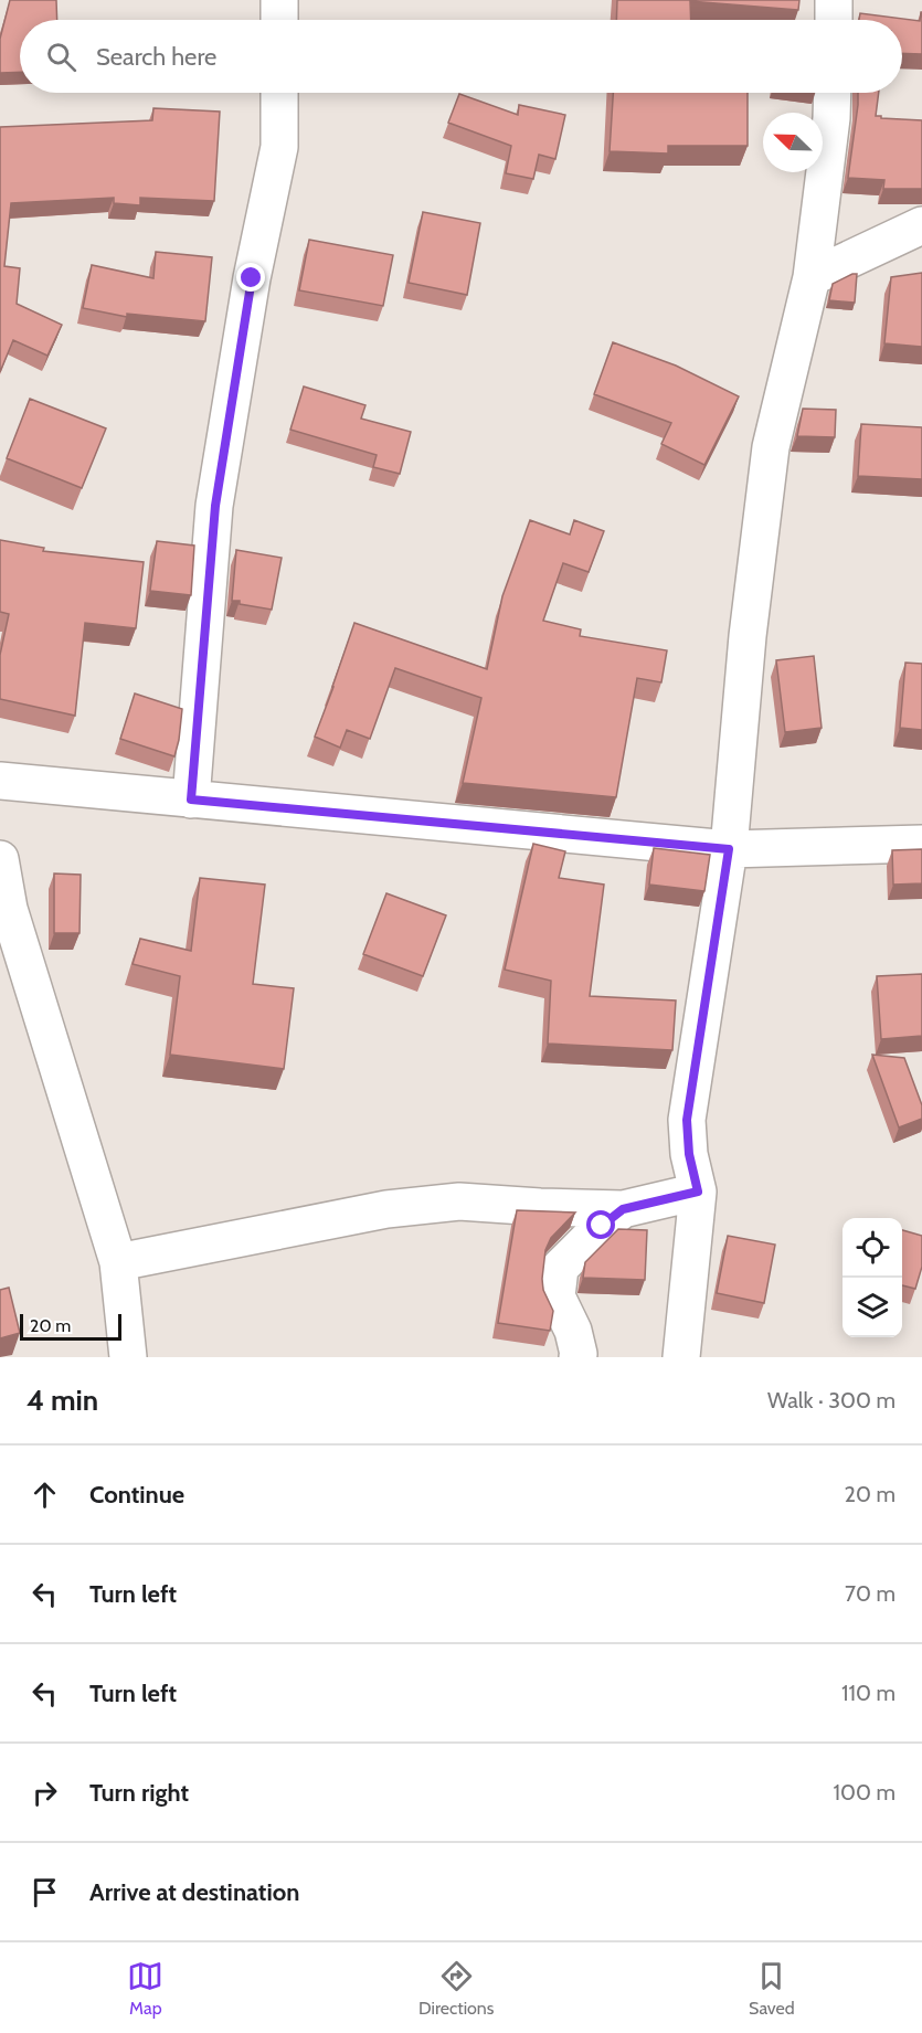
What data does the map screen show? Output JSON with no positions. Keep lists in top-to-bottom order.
{
  "scale_bar": "20 m",
  "north": "top left",
  "page": {
    "search": "Search here",
    "scale": "20 m",
    "heading": ["4 min", "Walk · 300 m"],
    "list": [
      ["Continue", "20 m"],
      ["Turn left", "70 m"],
      ["Turn left", "110 m"],
      ["Turn right", "100 m"],
      "Arrive at destination"
    ],
    "nav": ["Map", "Directions", "Saved"]
  }
}
